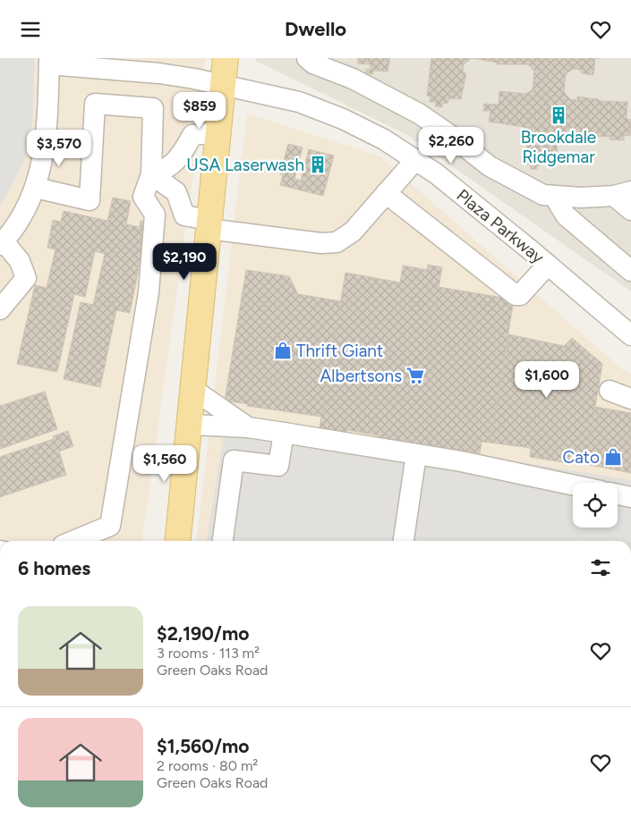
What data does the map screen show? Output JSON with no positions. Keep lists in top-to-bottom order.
{
  "streets": {
    "street": ["Plaza Parkway"]
  },
  "places": {
    "building": ["Brookdale Ridgemar", "USA Laserwash"],
    "shop": ["Thrift Giant", "Cato"],
    "supermarket": ["Albertsons"]
  },
  "page": {
    "header": "Dwello",
    "price": [
      "$859",
      "$2,260",
      "$3,570",
      "$2,190",
      "$1,600",
      "$1,560"
    ],
    "heading": "6 homes",
    "list": [
      {
        "name": "$2,190/mo",
        "note": "3 rooms · 113 m² · Green Oaks Road"
      },
      {
        "name": "$1,560/mo",
        "note": "2 rooms · 80 m² · Green Oaks Road"
      }
    ]
  }
}
